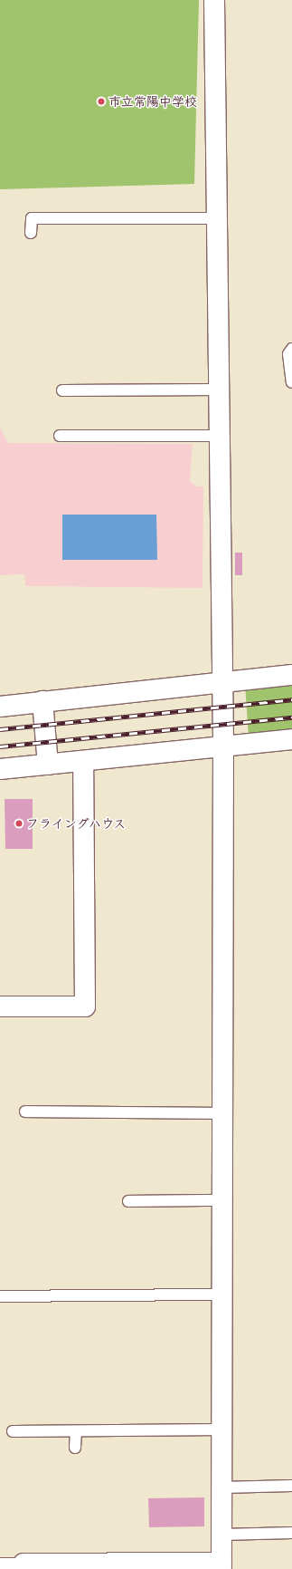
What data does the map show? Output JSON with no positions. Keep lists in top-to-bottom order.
{
  "places": ["市立常陽中学校", "フライングハウス"]
}
